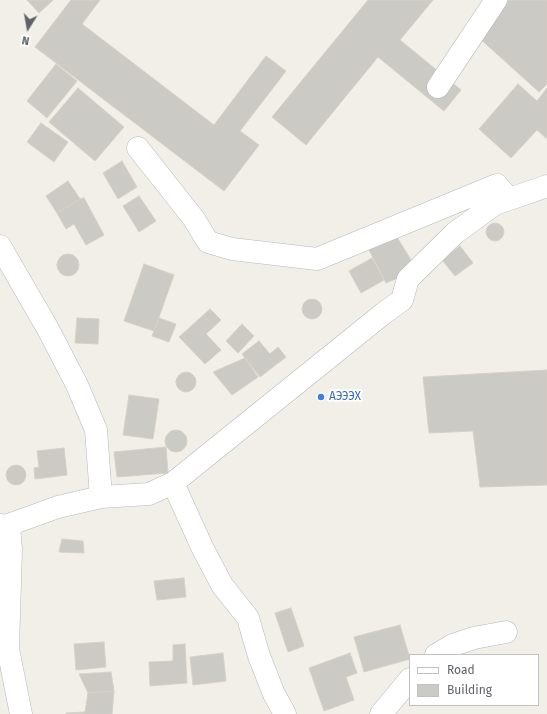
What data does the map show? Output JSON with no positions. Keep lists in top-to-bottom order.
{
  "places": ["АЭЭЭХ"],
  "legend": ["Road", "Building"],
  "north": "bottom"
}
